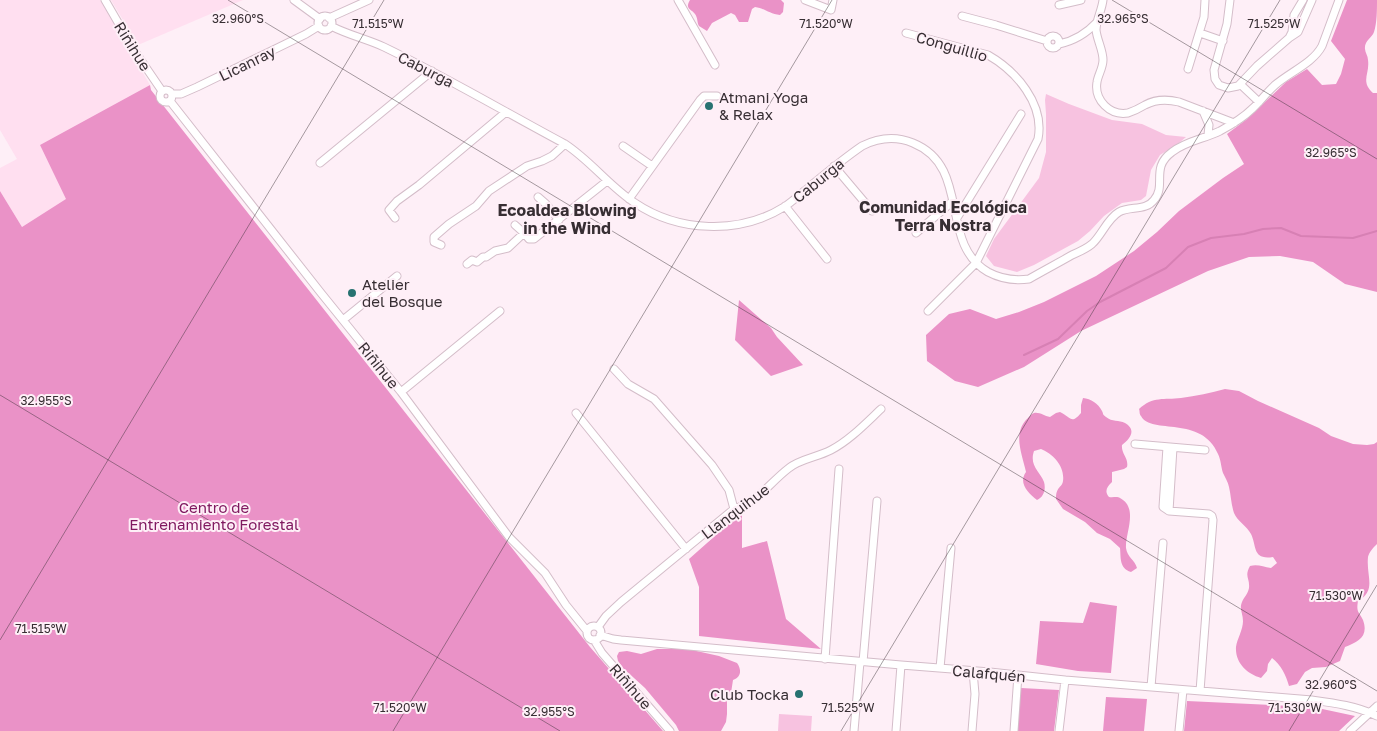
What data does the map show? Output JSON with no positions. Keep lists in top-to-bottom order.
{
  "streets": {
    "street": [
      "Riñihue",
      "Conguillio",
      "Licanray",
      "Caburga",
      "Llanquihue",
      "Calafquén"
    ]
  },
  "crossings": [
    ["Riñihue", "Licanray"],
    ["Riñihue", "Llanquihue"],
    ["Riñihue", "Calafquén"],
    ["Conguillio", "Caburga"],
    ["Licanray", "Caburga"],
    ["Llanquihue", "Calafquén"]
  ],
  "districts": ["Comunidad Ecológica Terra Nostra", "Ecoaldea Blowing in the Wind"],
  "parks": ["Centro de Entrenamiento Forestal"],
  "places": ["Atmani Yoga & Relax", "Atelier del Bosque", "Club Tocka"],
  "coordinates": [
    "32.965°S",
    "32.960°S",
    "71.515°W",
    "71.520°W",
    "71.525°W",
    "32.955°S",
    "71.530°W"
  ]
}
